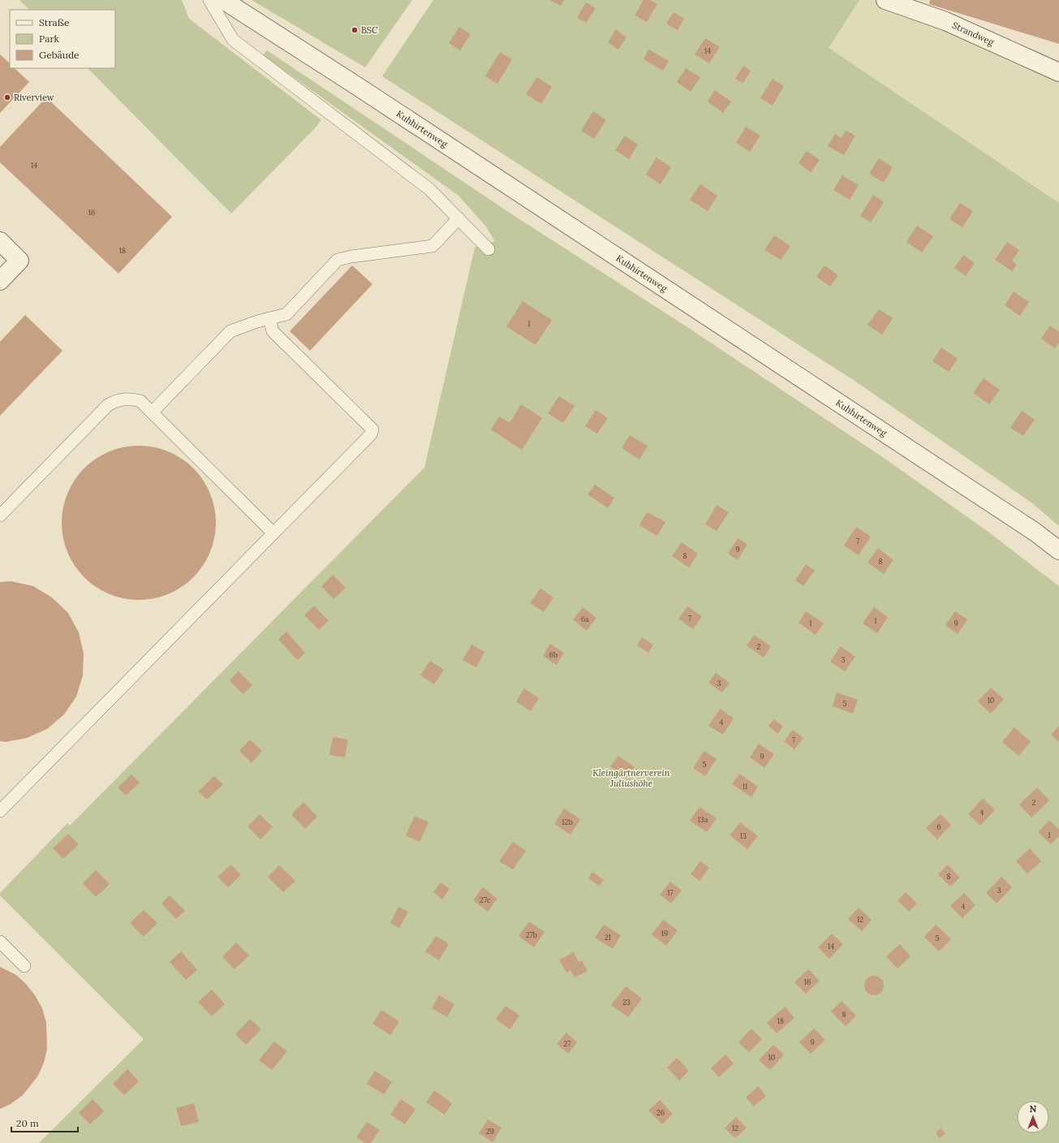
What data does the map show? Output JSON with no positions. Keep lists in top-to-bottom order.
{
  "streets": {
    "street": ["Strandweg", "Kuhhirtenweg"]
  },
  "parks": ["Kleingärtnerverein Juliushöhe"],
  "places": ["BSC", "Riverview"],
  "house_numbers": [
    "14",
    "14",
    "16",
    "18",
    "1",
    "7",
    "9",
    "8",
    "8",
    "7",
    "6a",
    "1",
    "1",
    "9",
    "2",
    "6b",
    "3",
    "3",
    "10",
    "5",
    "4",
    "7",
    "9",
    "5",
    "11",
    "2",
    "4",
    "13a",
    "12b",
    "6",
    "1",
    "13",
    "8",
    "3",
    "17",
    "27c",
    "4",
    "12",
    "19",
    "27b",
    "21",
    "5",
    "14",
    "16",
    "23",
    "8",
    "18",
    "9",
    "27",
    "10",
    "26",
    "12",
    "29"
  ],
  "legend": ["Straße", "Park", "Gebäude"],
  "scale_bar": "20 m",
  "north": "top"
}
